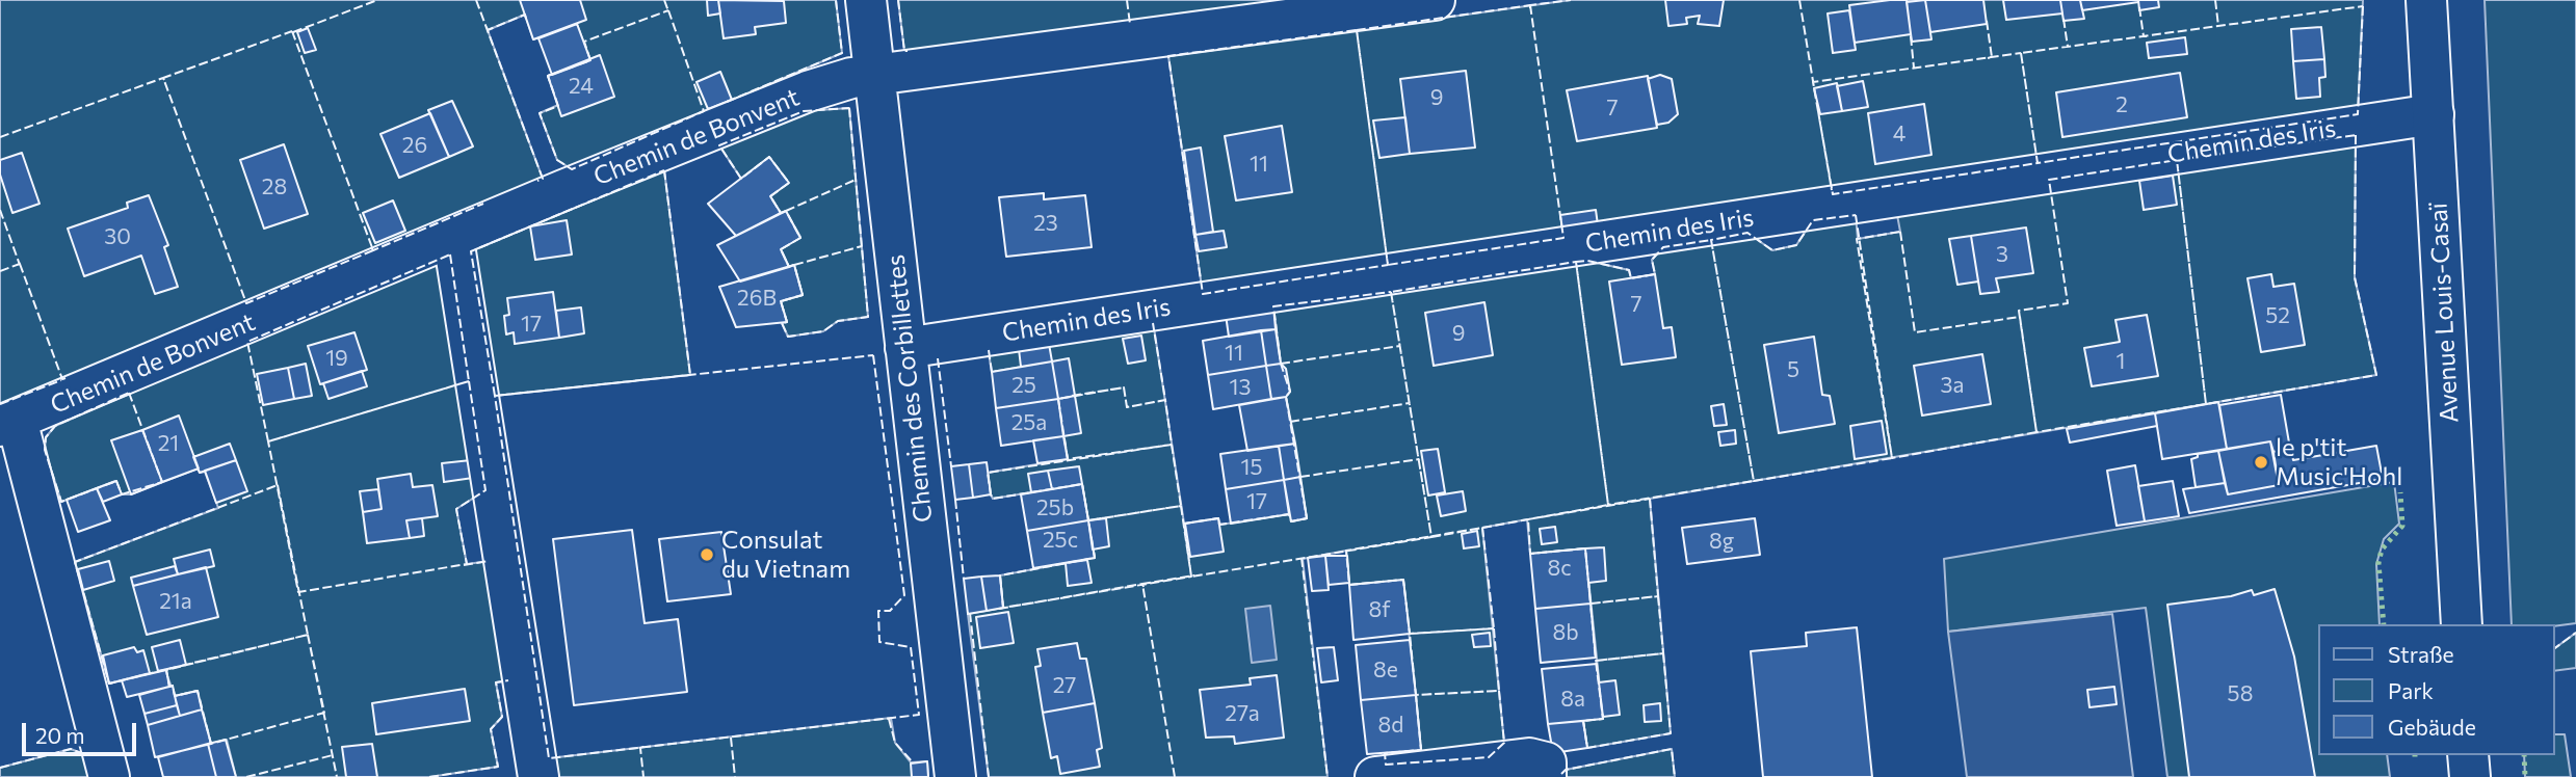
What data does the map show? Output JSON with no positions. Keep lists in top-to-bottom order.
{
  "streets": {
    "street": [
      "Chemin de Bonvent",
      "Chemin des Iris",
      "Avenue Louis-Casaï",
      "Chemin des Corbillettes"
    ]
  },
  "crossings": [
    ["Chemin de Bonvent", "Chemin des Corbillettes"],
    ["Chemin des Iris", "Avenue Louis-Casaï"],
    ["Chemin des Iris", "Chemin des Corbillettes"]
  ],
  "places": ["le p'tit Music'Hohl", "Consulat du Vietnam"],
  "house_numbers": [
    "24",
    "9",
    "2",
    "7",
    "4",
    "26",
    "11",
    "28",
    "23",
    "30",
    "3",
    "26B",
    "7",
    "52",
    "17",
    "9",
    "11",
    "19",
    "1",
    "5",
    "25",
    "3a",
    "13",
    "25a",
    "21",
    "15",
    "17",
    "25b",
    "25c",
    "8g",
    "8c",
    "21a",
    "8f",
    "8b",
    "8e",
    "27",
    "58",
    "8a",
    "27a",
    "8d"
  ],
  "legend": ["Straße", "Park", "Gebäude"],
  "scale_bar": "20 m"
}
